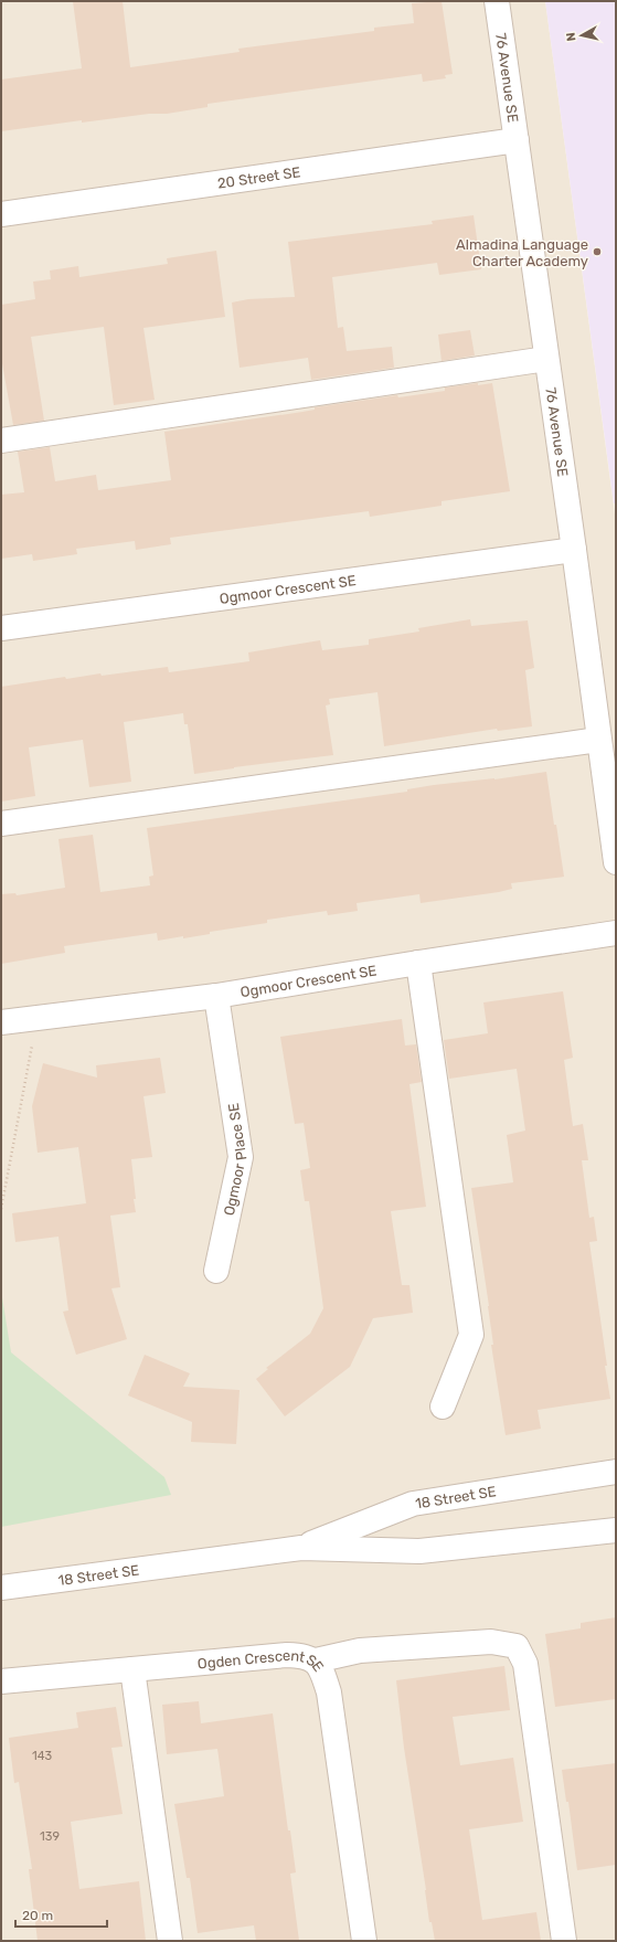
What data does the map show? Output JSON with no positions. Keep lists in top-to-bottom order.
{
  "streets": {
    "street": [
      "76 Avenue SE",
      "20 Street SE",
      "Ogmoor Crescent SE",
      "Ogmoor Place SE",
      "18 Street SE",
      "Ogden Crescent SE"
    ]
  },
  "crossings": [
    ["76 Avenue SE", "20 Street SE"],
    ["76 Avenue SE", "Ogmoor Crescent SE"],
    ["Ogmoor Crescent SE", "Ogmoor Place SE"]
  ],
  "places": ["Almadina Language Charter Academy"],
  "house_numbers": ["143", "139"],
  "scale_bar": "20 m",
  "north": "left"
}
